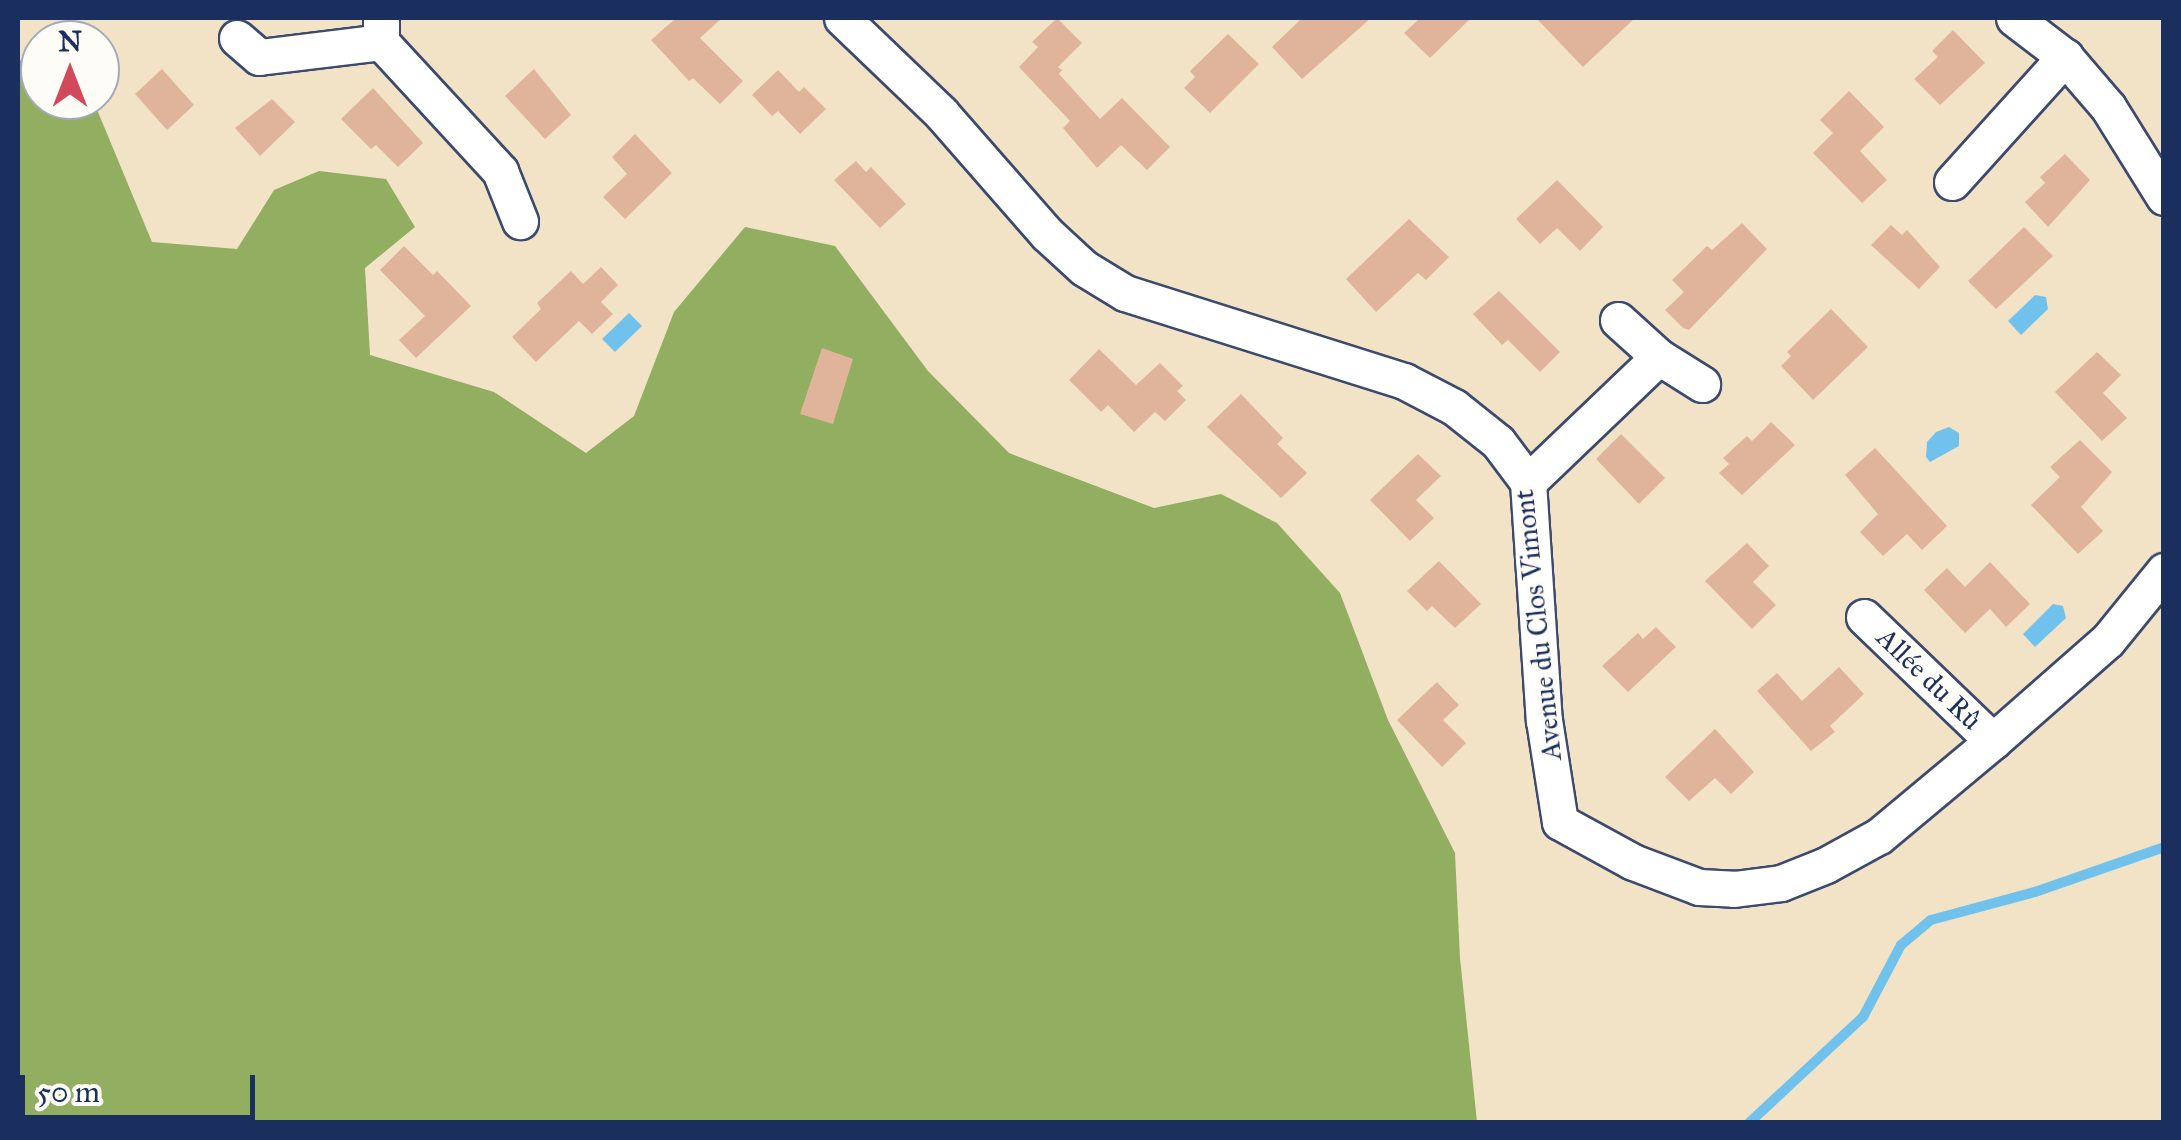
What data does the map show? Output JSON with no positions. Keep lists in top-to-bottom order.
{
  "streets": {
    "street": ["Avenue du Clos Vimont", "Allée du Rû"]
  },
  "crossings": [
    ["Avenue du Clos Vimont", "Allée du Rû"]
  ],
  "scale_bar": "50 m",
  "north": "top"
}
